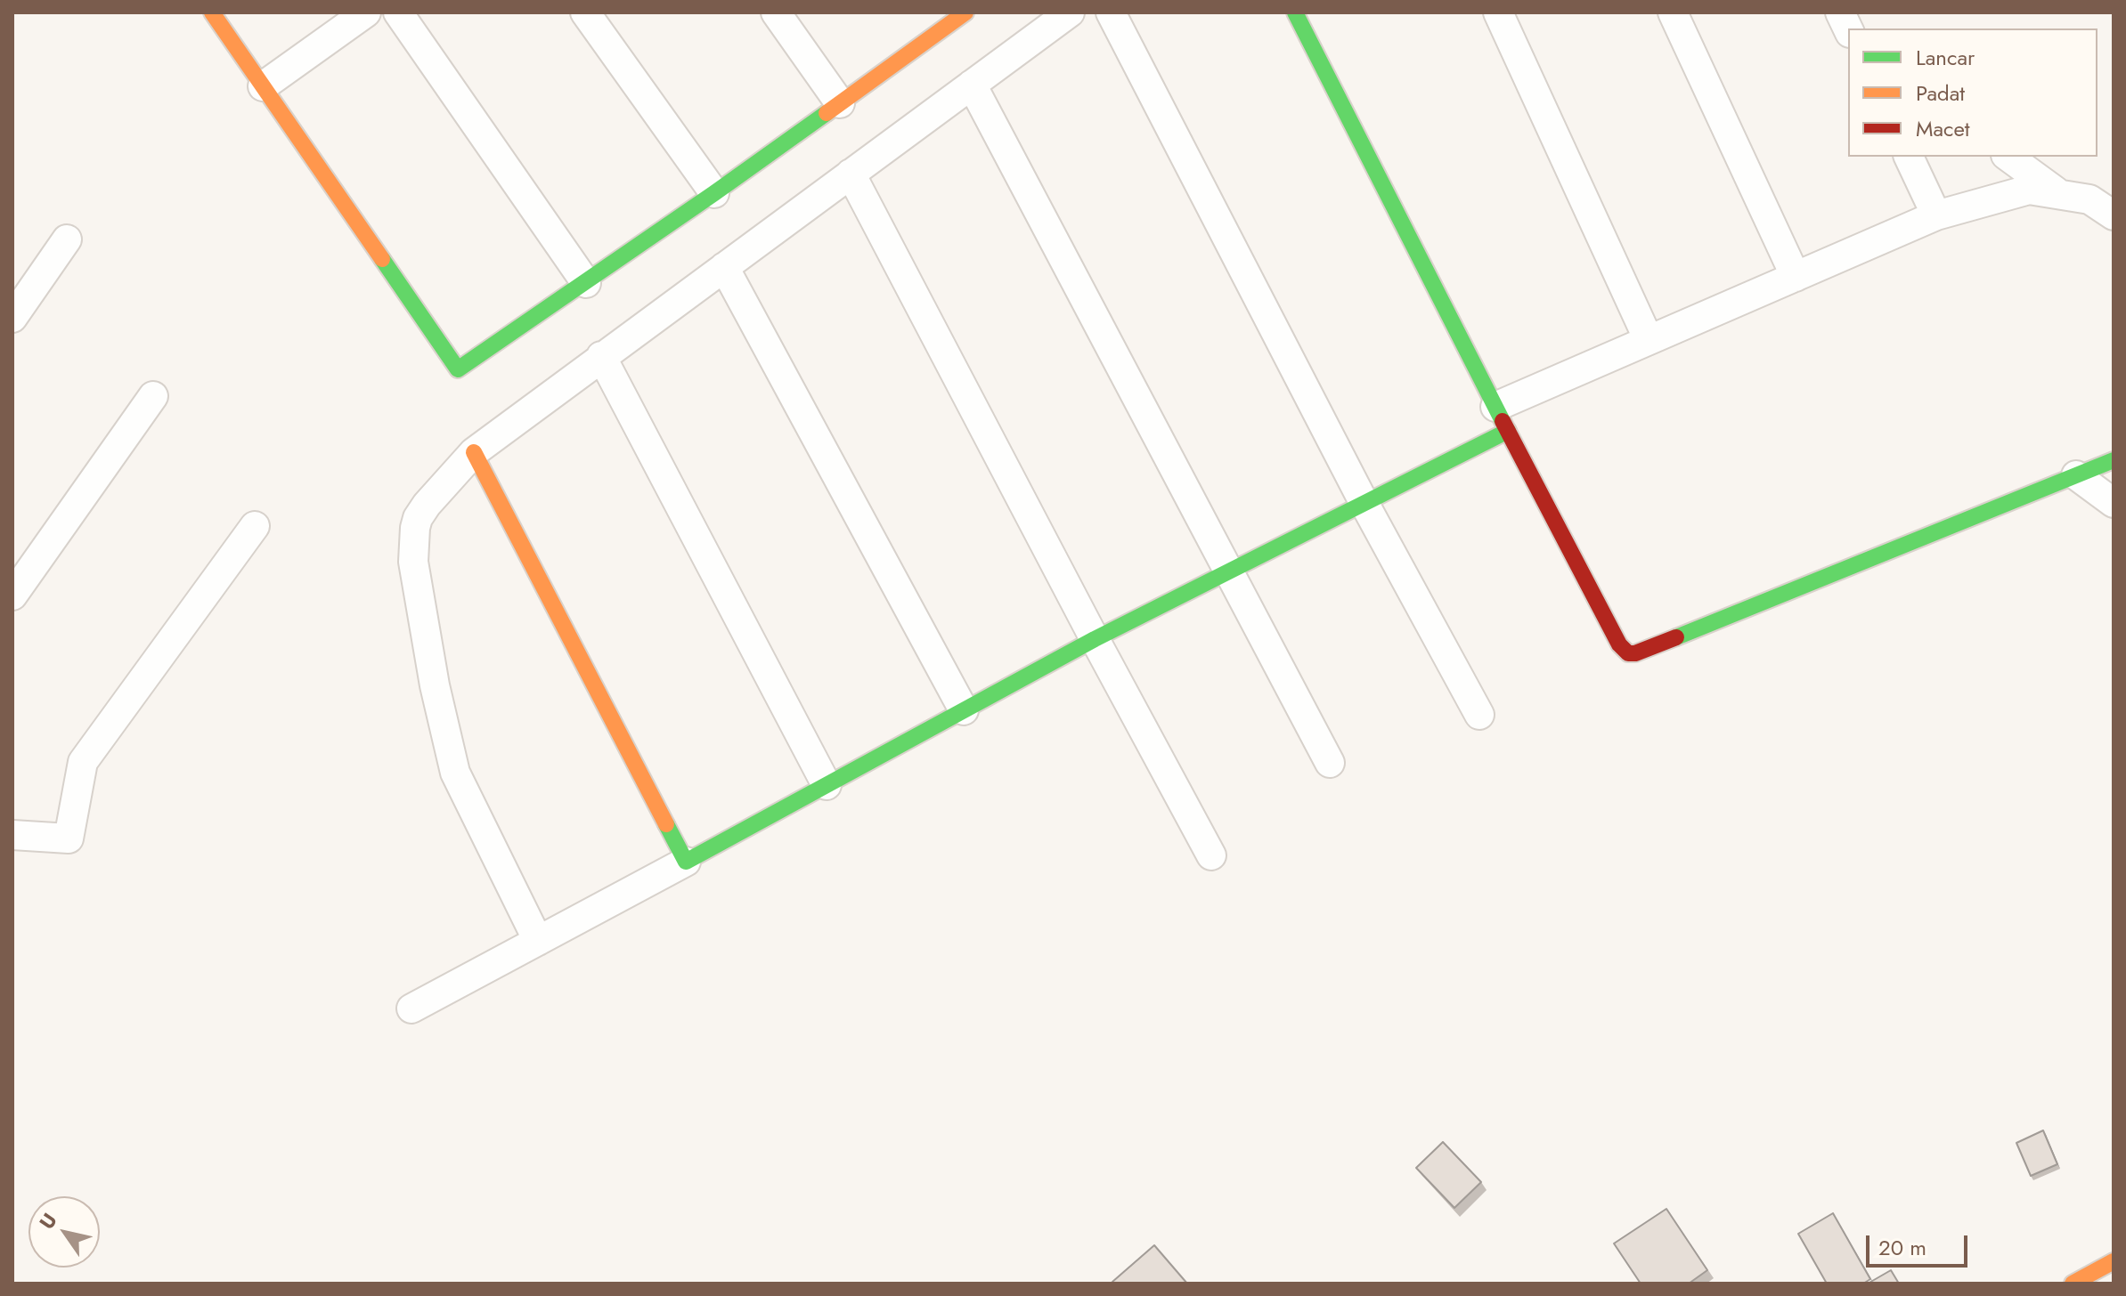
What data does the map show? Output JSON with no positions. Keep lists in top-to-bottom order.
{
  "legend": ["Lancar", "Padat", "Macet"],
  "scale_bar": "20 m",
  "north": "top left"
}
